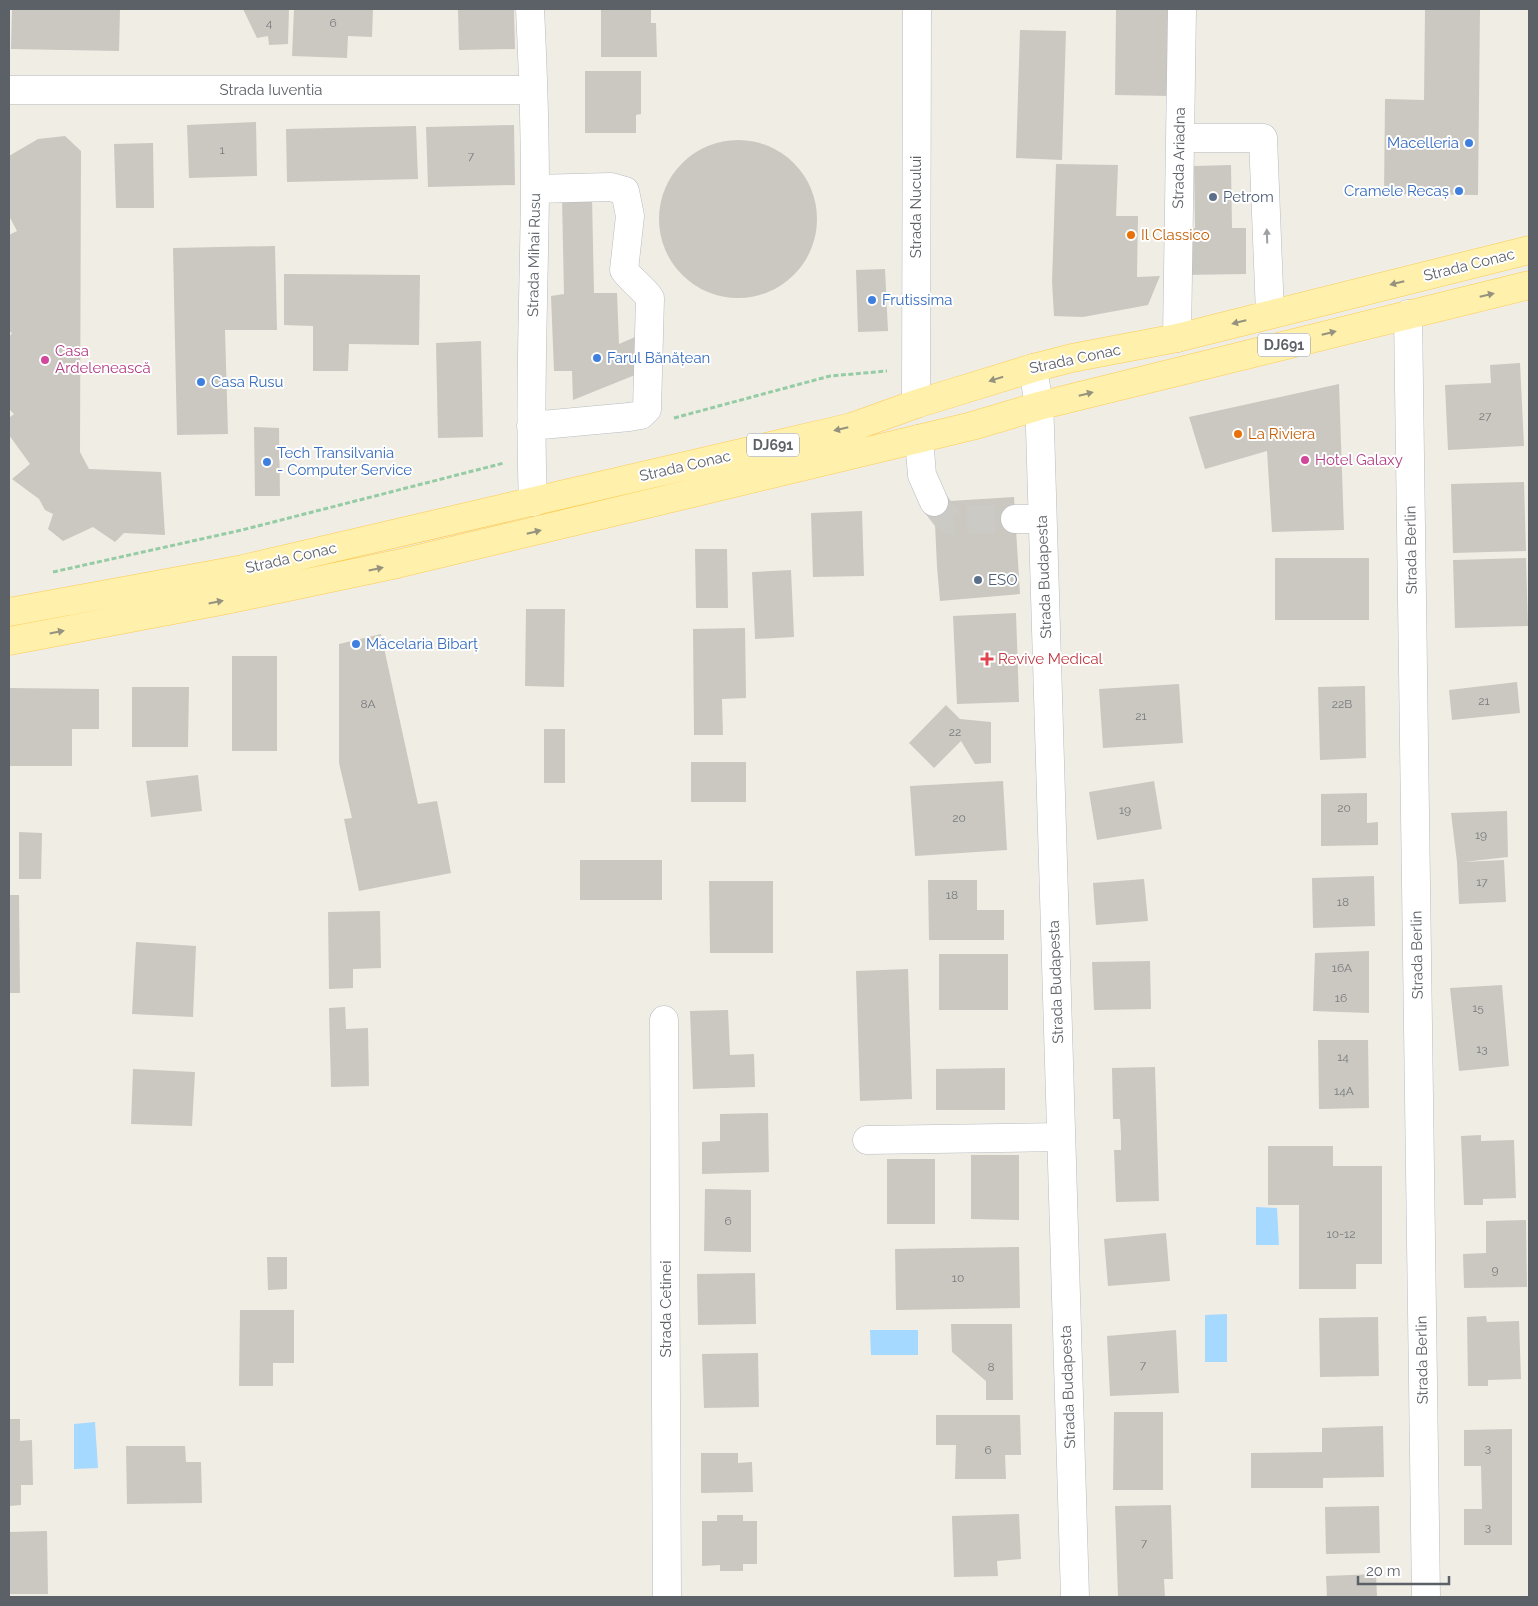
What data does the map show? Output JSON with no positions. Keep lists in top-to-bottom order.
{
  "streets": {
    "main road": ["Strada Conac", "DJ691"],
    "street": [
      "Strada Iuventia",
      "Strada Ariadna",
      "Strada Nucului",
      "Strada Mihai Rusu",
      "Strada Berlin",
      "Strada Budapesta",
      "Strada Cetinei"
    ]
  },
  "crossings": [
    ["Strada Iuventia", "Strada Mihai Rusu"],
    ["Strada Ariadna", "Strada Conac"],
    ["Strada Nucului", "Strada Conac"],
    ["Strada Mihai Rusu", "Strada Conac"],
    ["Strada Conac", "Strada Berlin"],
    ["Strada Conac", "Strada Budapesta"]
  ],
  "places": {
    "other": [
      "Macelleria",
      "Cramele Recaș",
      "Petrom",
      "Il Classico",
      "Frutissima",
      "Farul Bănățean",
      "Casa Ardelenească",
      "Casa Rusu",
      "La Riviera",
      "Hotel Galaxy",
      "Tech Transilvania - Computer Service",
      "ESO",
      "Măcelaria Bibarț"
    ],
    "health": ["Revive Medical"]
  },
  "house_numbers": [
    "4",
    "6",
    "1",
    "7",
    "27",
    "21",
    "8A",
    "22B",
    "21",
    "22",
    "20",
    "19",
    "20",
    "19",
    "17",
    "18",
    "18",
    "16A",
    "16",
    "15",
    "13",
    "14",
    "14A",
    "6",
    "10-12",
    "9",
    "10",
    "7",
    "8",
    "3",
    "6",
    "3",
    "7"
  ],
  "scale_bar": "20 m"
}
